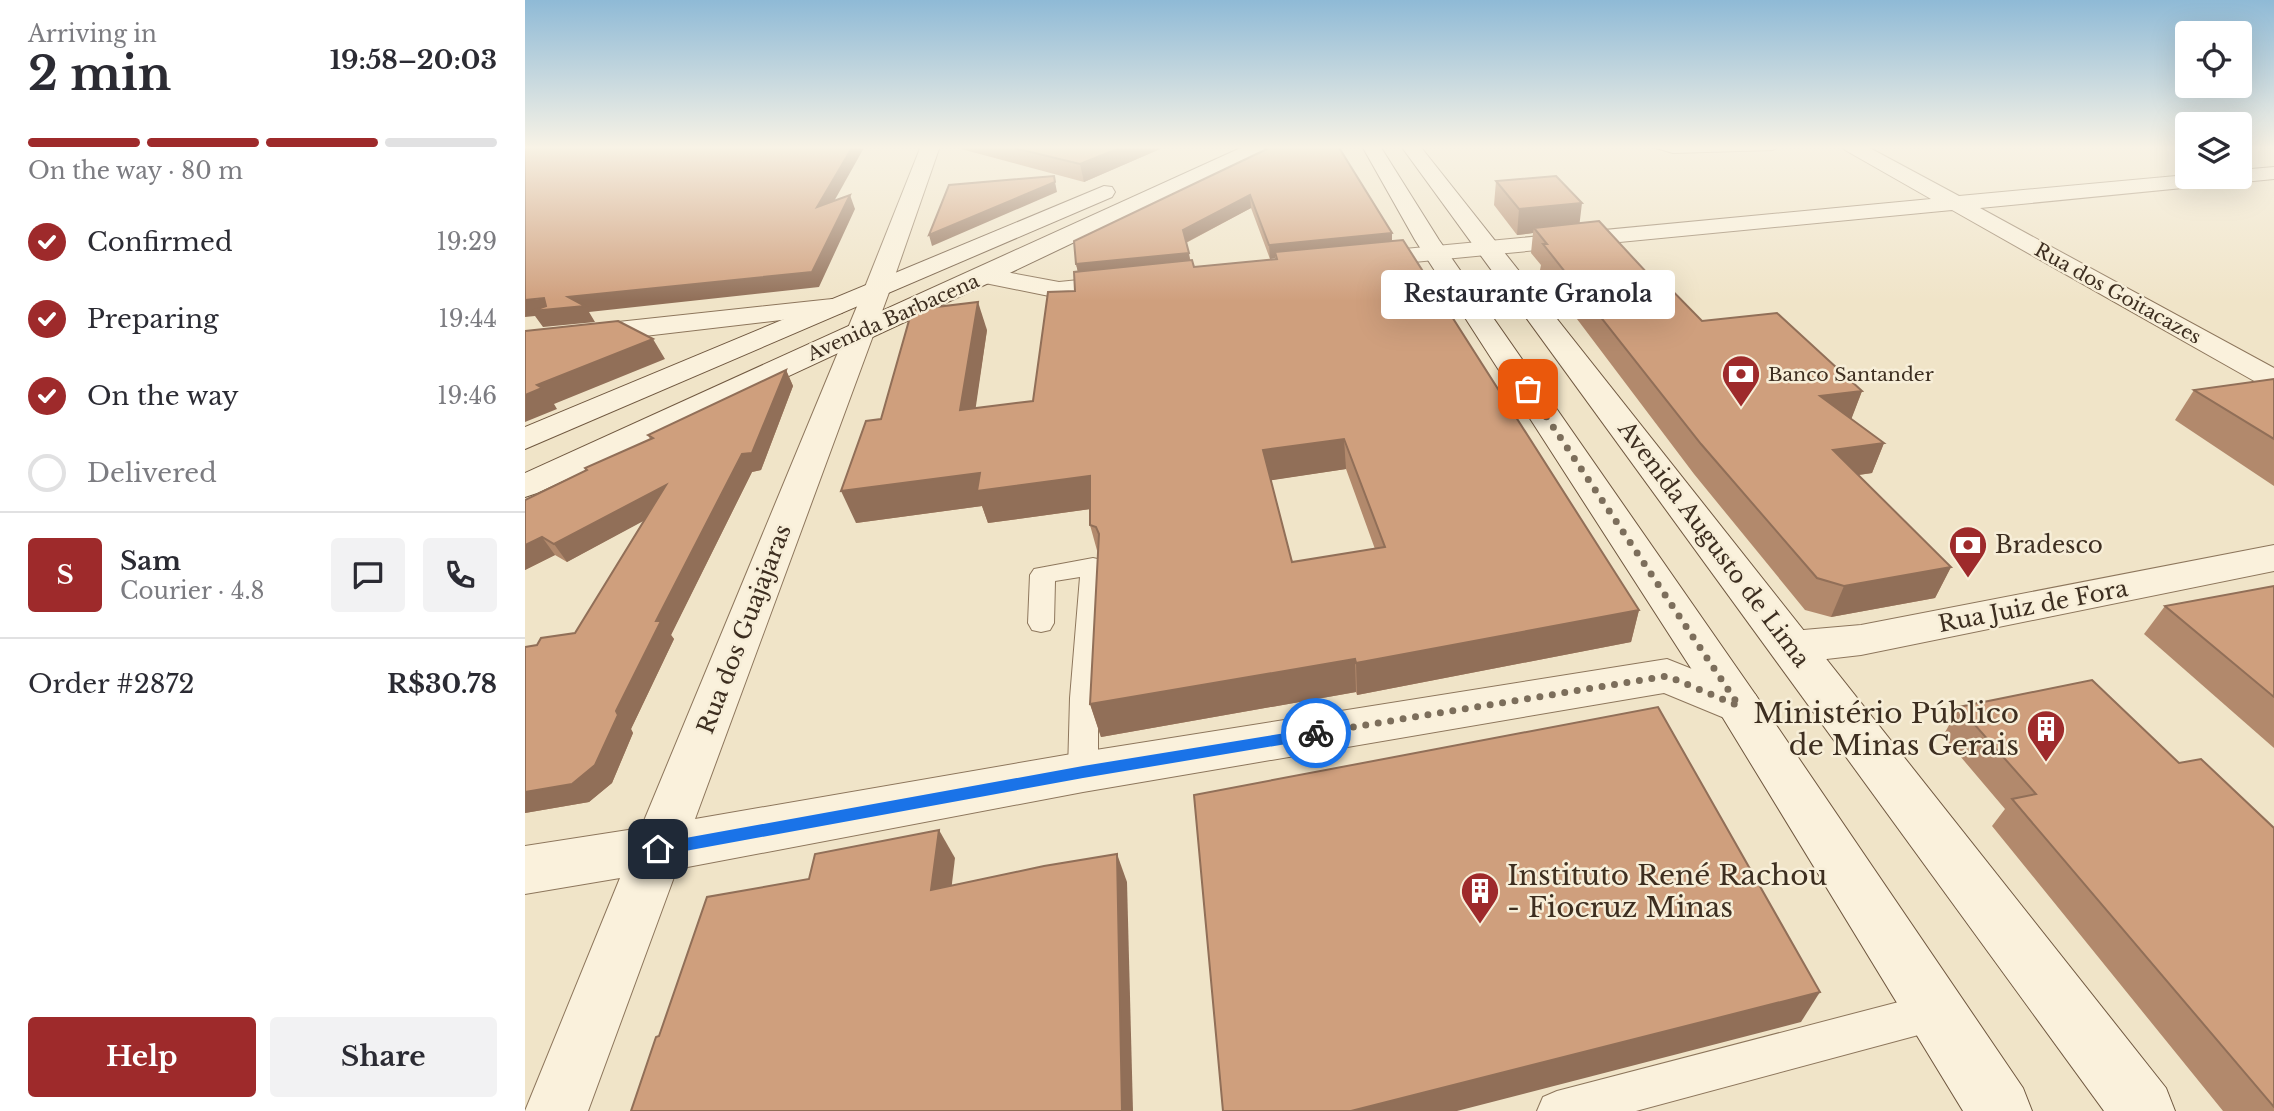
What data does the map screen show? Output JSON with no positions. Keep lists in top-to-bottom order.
{
  "streets": {
    "street": [
      "Rua dos Goitacazes",
      "Avenida Barbacena",
      "Avenida Augusto de Lima",
      "Rua Juiz de Fora",
      "Rua dos Guajajaras"
    ]
  },
  "crossings": [
    ["Avenida Barbacena", "Rua dos Guajajaras"],
    ["Avenida Augusto de Lima", "Rua Juiz de Fora"]
  ],
  "places": {
    "other": ["Restaurante Granola"],
    "bank": ["Banco Santander", "Bradesco"],
    "building": ["Ministério Público de Minas Gerais", "Instituto René Rachou - Fiocruz Minas"]
  },
  "page": {
    "heading": ["2 min", "Arriving in", "19:58–20:03"],
    "panel": [
      "Sam",
      "Courier · 4.8",
      "Order #2872",
      "R$30.78"
    ],
    "bar": "On the way · 80 m",
    "list": [
      ["Confirmed", "19:29"],
      ["Preparing", "19:44"],
      ["On the way", "19:46"],
      "Delivered"
    ],
    "bubble": "Restaurante Granola",
    "round": "S",
    "buttons": ["Help", "Share"]
  }
}
